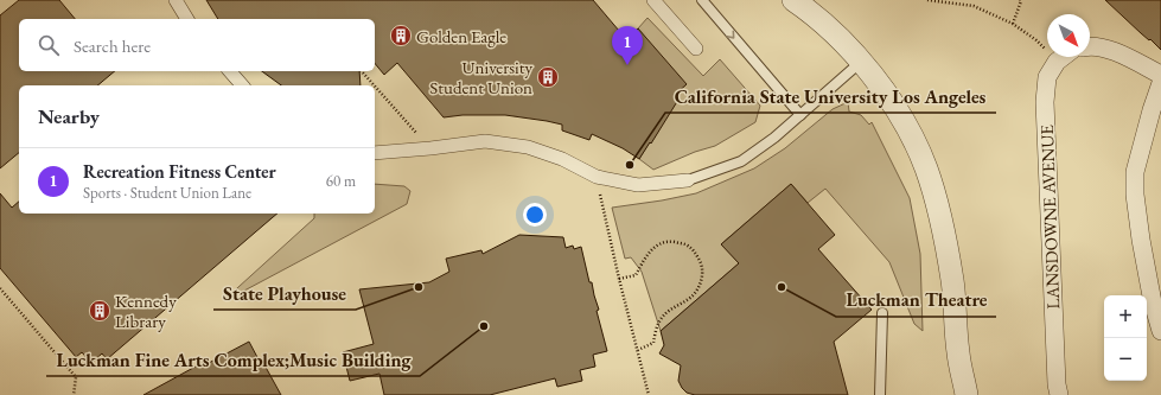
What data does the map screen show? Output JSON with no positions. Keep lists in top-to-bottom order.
{
  "streets": {
    "street": ["LANSDOWNE AVENUE"]
  },
  "places": {
    "building": ["Golden Eagle", "University Student Union", "Kennedy Library"],
    "other": [
      "California State University Los Angeles",
      "State Playhouse",
      "Luckman Theatre",
      "Luckman Fine Arts Complex;Music Building"
    ]
  },
  "north": "bottom right",
  "page": {
    "search": "Search here",
    "pins": "1",
    "heading": "Nearby",
    "list": [
      {
        "mark": "1",
        "name": "Recreation Fitness Center",
        "note": "Sports · Student Union Lane",
        "value": "60 m"
      }
    ],
    "map_buttons": ["+", "−"]
  }
}
